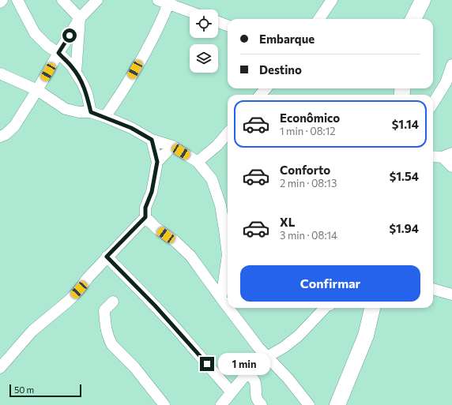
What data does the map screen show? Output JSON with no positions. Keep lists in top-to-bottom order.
{
  "scale_bar": "50 m",
  "page": {
    "banner": ["Embarque", "Destino"],
    "list": [
      {
        "name": "Econômico",
        "note": "1 min · 08:12",
        "value": "$1.14"
      },
      {
        "name": "Conforto",
        "note": "2 min · 08:13",
        "value": "$1.54"
      },
      {
        "name": "XL",
        "note": "3 min · 08:14",
        "value": "$1.94"
      }
    ],
    "buttons": "Confirmar",
    "bubble": "1 min",
    "scale": "50 m"
  }
}
